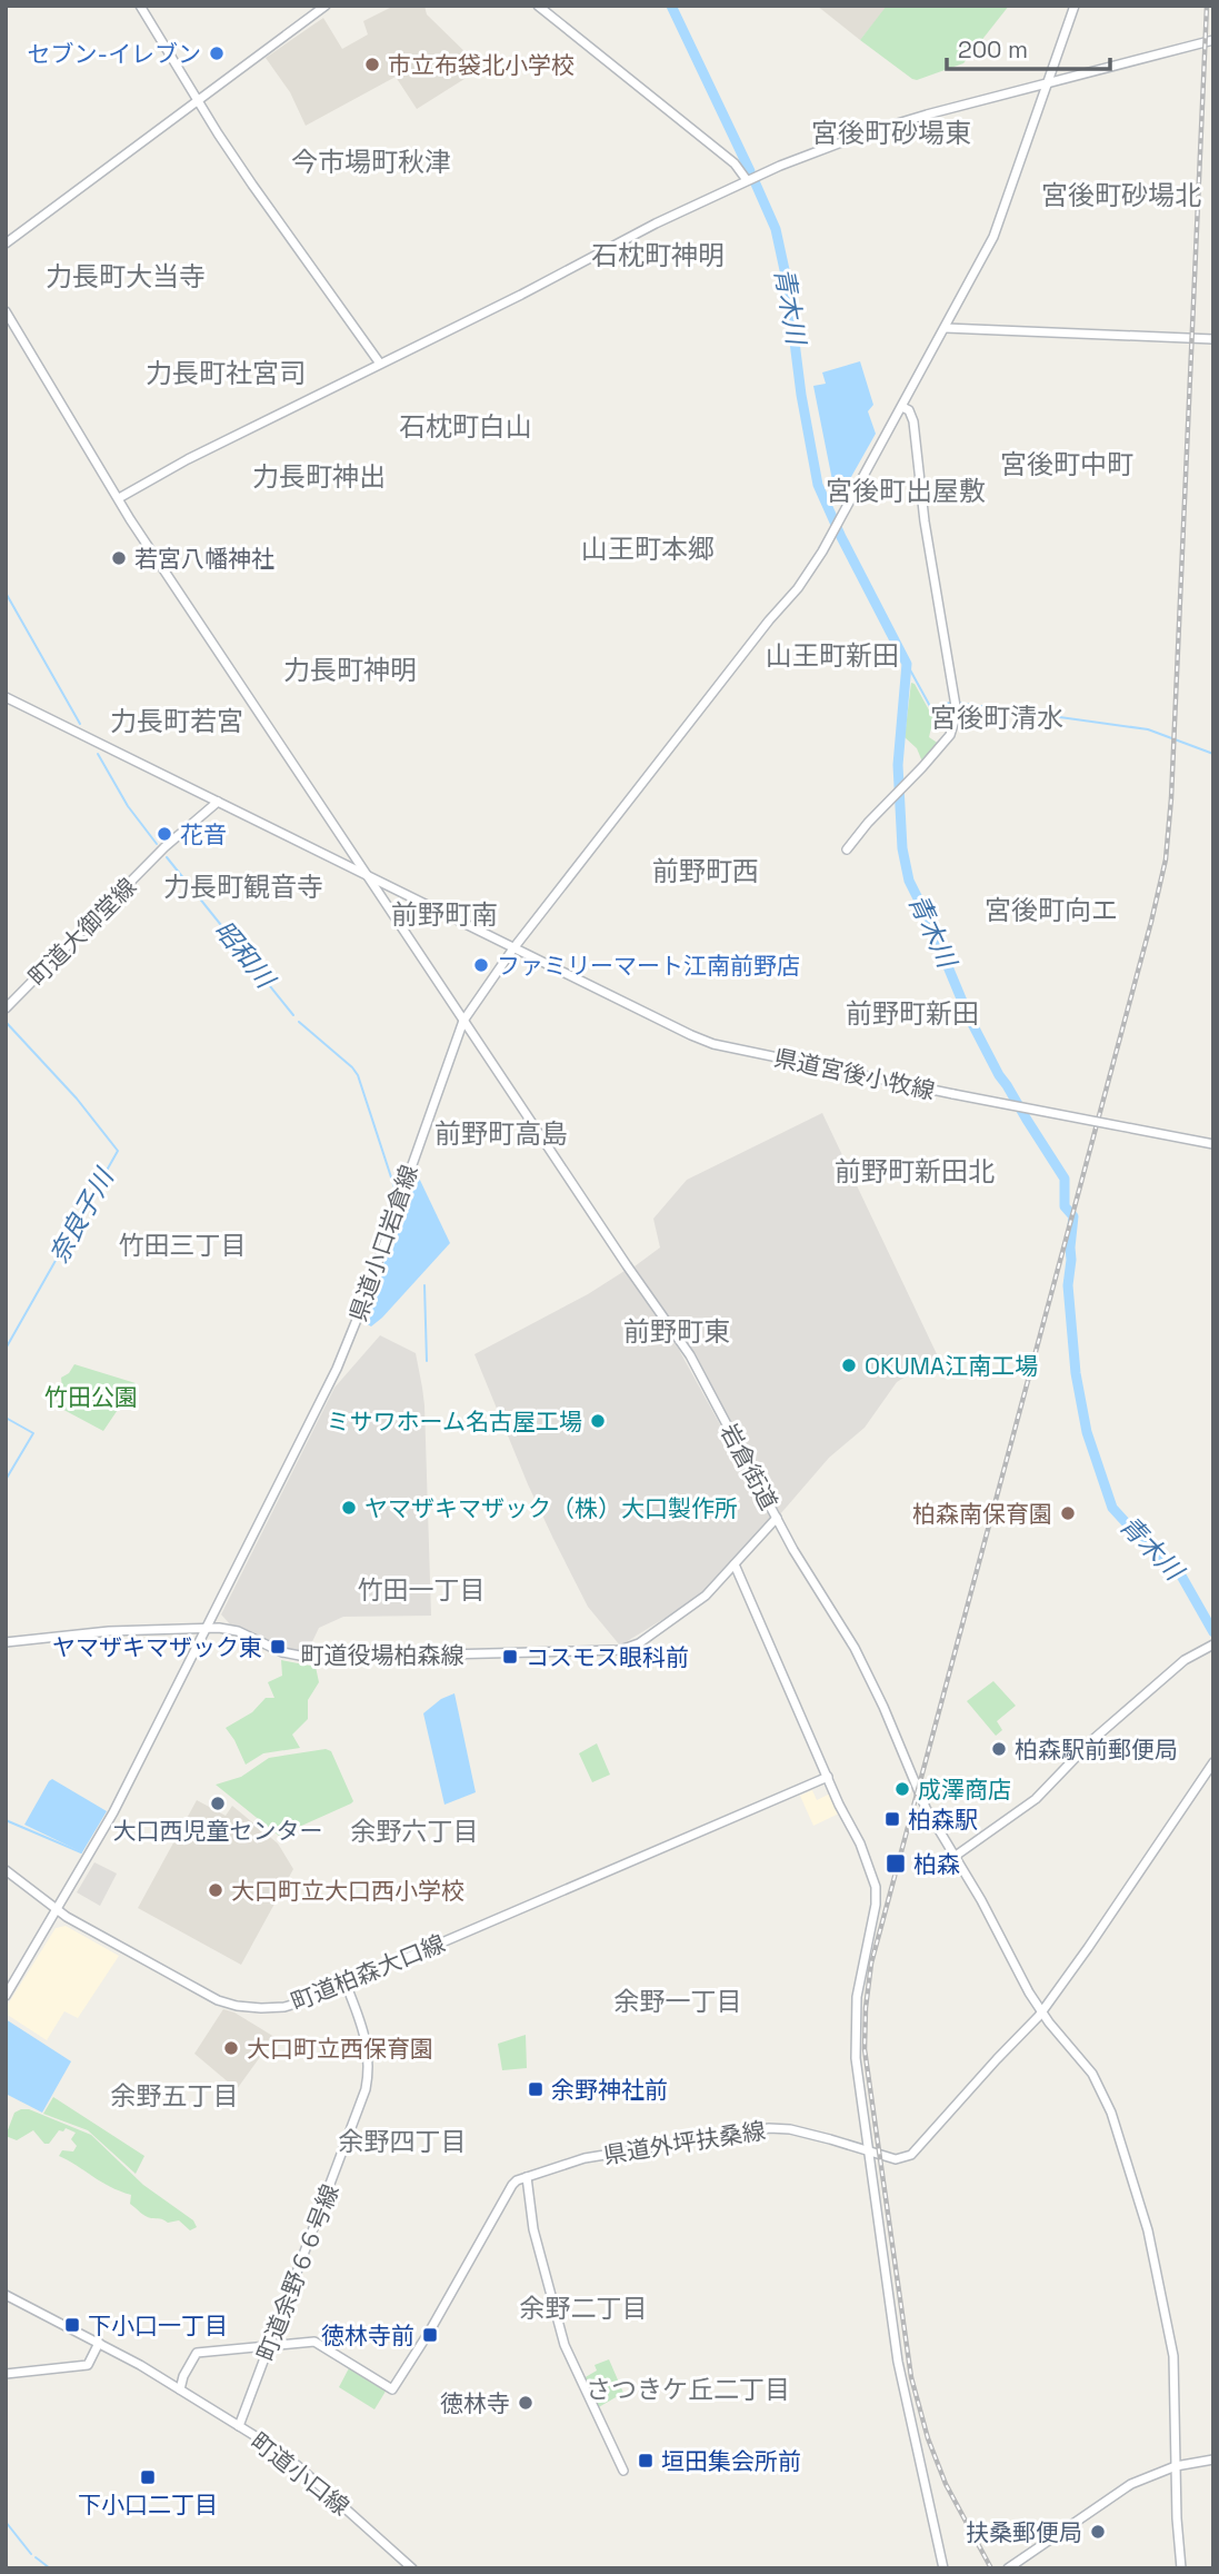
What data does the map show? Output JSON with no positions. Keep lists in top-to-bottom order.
{
  "streets": {
    "street": [
      "町道大御堂線",
      "県道宮後小牧線",
      "県道小口岩倉線",
      "岩倉街道",
      "町道役場柏森線",
      "町道柏森大口線",
      "県道外坪扶桑線",
      "町道余野６６号線",
      "町道小口線"
    ]
  },
  "crossings": [
    ["県道宮後小牧線", "県道小口岩倉線"],
    ["県道小口岩倉線", "岩倉街道"],
    ["県道小口岩倉線", "町道役場柏森線"],
    ["県道小口岩倉線", "町道柏森大口線"],
    ["町道柏森大口線", "町道余野６６号線"],
    ["県道外坪扶桑線", "町道余野６６号線"],
    ["県道外坪扶桑線", "町道小口線"],
    ["町道余野６６号線", "町道小口線"]
  ],
  "districts": [
    "宮後町砂場東",
    "今市場町秋津",
    "宮後町砂場北",
    "石枕町神明",
    "力長町大当寺",
    "力長町社宮司",
    "石枕町白山",
    "宮後町中町",
    "力長町神出",
    "宮後町出屋敷",
    "山王町本郷",
    "山王町新田",
    "力長町神明",
    "宮後町清水",
    "力長町若宮",
    "前野町西",
    "力長町観音寺",
    "宮後町向エ",
    "前野町南",
    "前野町新田",
    "前野町高島",
    "前野町新田北",
    "竹田三丁目",
    "前野町東",
    "竹田一丁目",
    "余野六丁目",
    "余野一丁目",
    "余野五丁目",
    "余野四丁目",
    "余野二丁目",
    "さつきケ丘二丁目"
  ],
  "water": ["青木川", "昭和川", "奈良子川"],
  "parks": ["竹田公園"],
  "places": {
    "other": [
      "セブン-イレブン",
      "市立布袋北小学校",
      "若宮八幡神社",
      "花音",
      "ファミリーマート江南前野店",
      "OKUMA江南工場",
      "ミサワホーム名古屋工場",
      "ヤマザキマザック（株）大口製作所",
      "柏森南保育園",
      "柏森駅前郵便局",
      "成澤商店",
      "大口西児童センター",
      "大口町立大口西小学校",
      "大口町立西保育園",
      "徳林寺",
      "扶桑郵便局"
    ],
    "transit": [
      "ヤマザキマザック東",
      "コスモス眼科前",
      "柏森駅",
      "柏森",
      "余野神社前",
      "下小口一丁目",
      "徳林寺前",
      "垣田集会所前",
      "下小口二丁目"
    ]
  },
  "scale_bar": "200 m"
}
